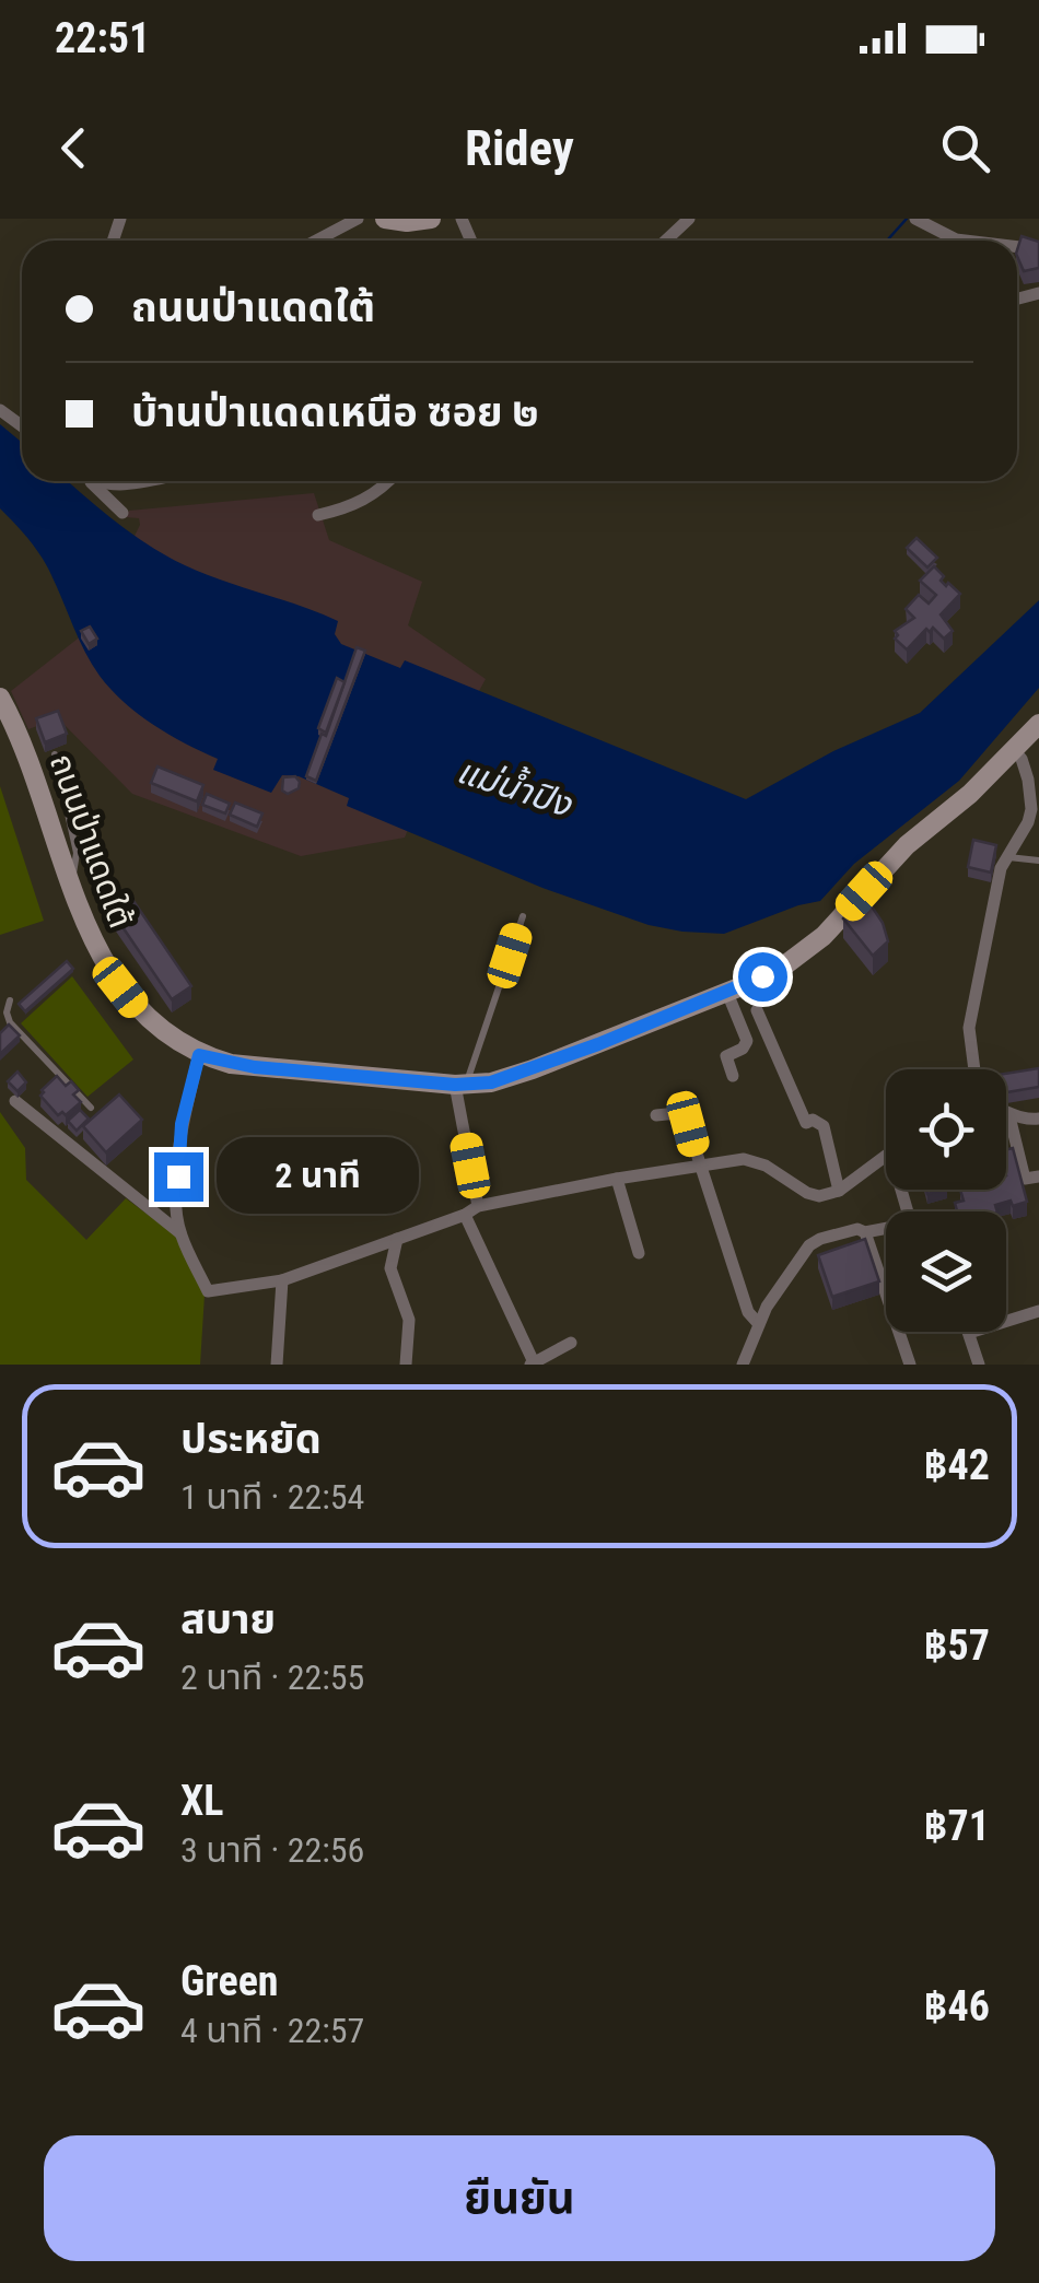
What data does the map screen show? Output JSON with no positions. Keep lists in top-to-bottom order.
{
  "streets": {
    "street": ["ถนนป่าแดดใต้"]
  },
  "water": ["แม่น้ำปิง"],
  "page": {
    "status": "22:51",
    "header": "Ridey",
    "banner": ["ถนนป่าแดดใต้", "บ้านป่าแดดเหนือ ซอย ๒"],
    "bubble": "2 นาที",
    "list": [
      {
        "name": "ประหยัด",
        "note": "1 นาที · 22:54",
        "value": "฿42"
      },
      {
        "name": "สบาย",
        "note": "2 นาที · 22:55",
        "value": "฿57"
      },
      {
        "name": "XL",
        "note": "3 นาที · 22:56",
        "value": "฿71"
      },
      {
        "name": "Green",
        "note": "4 นาที · 22:57",
        "value": "฿46"
      }
    ],
    "buttons": "ยืนยัน"
  }
}
